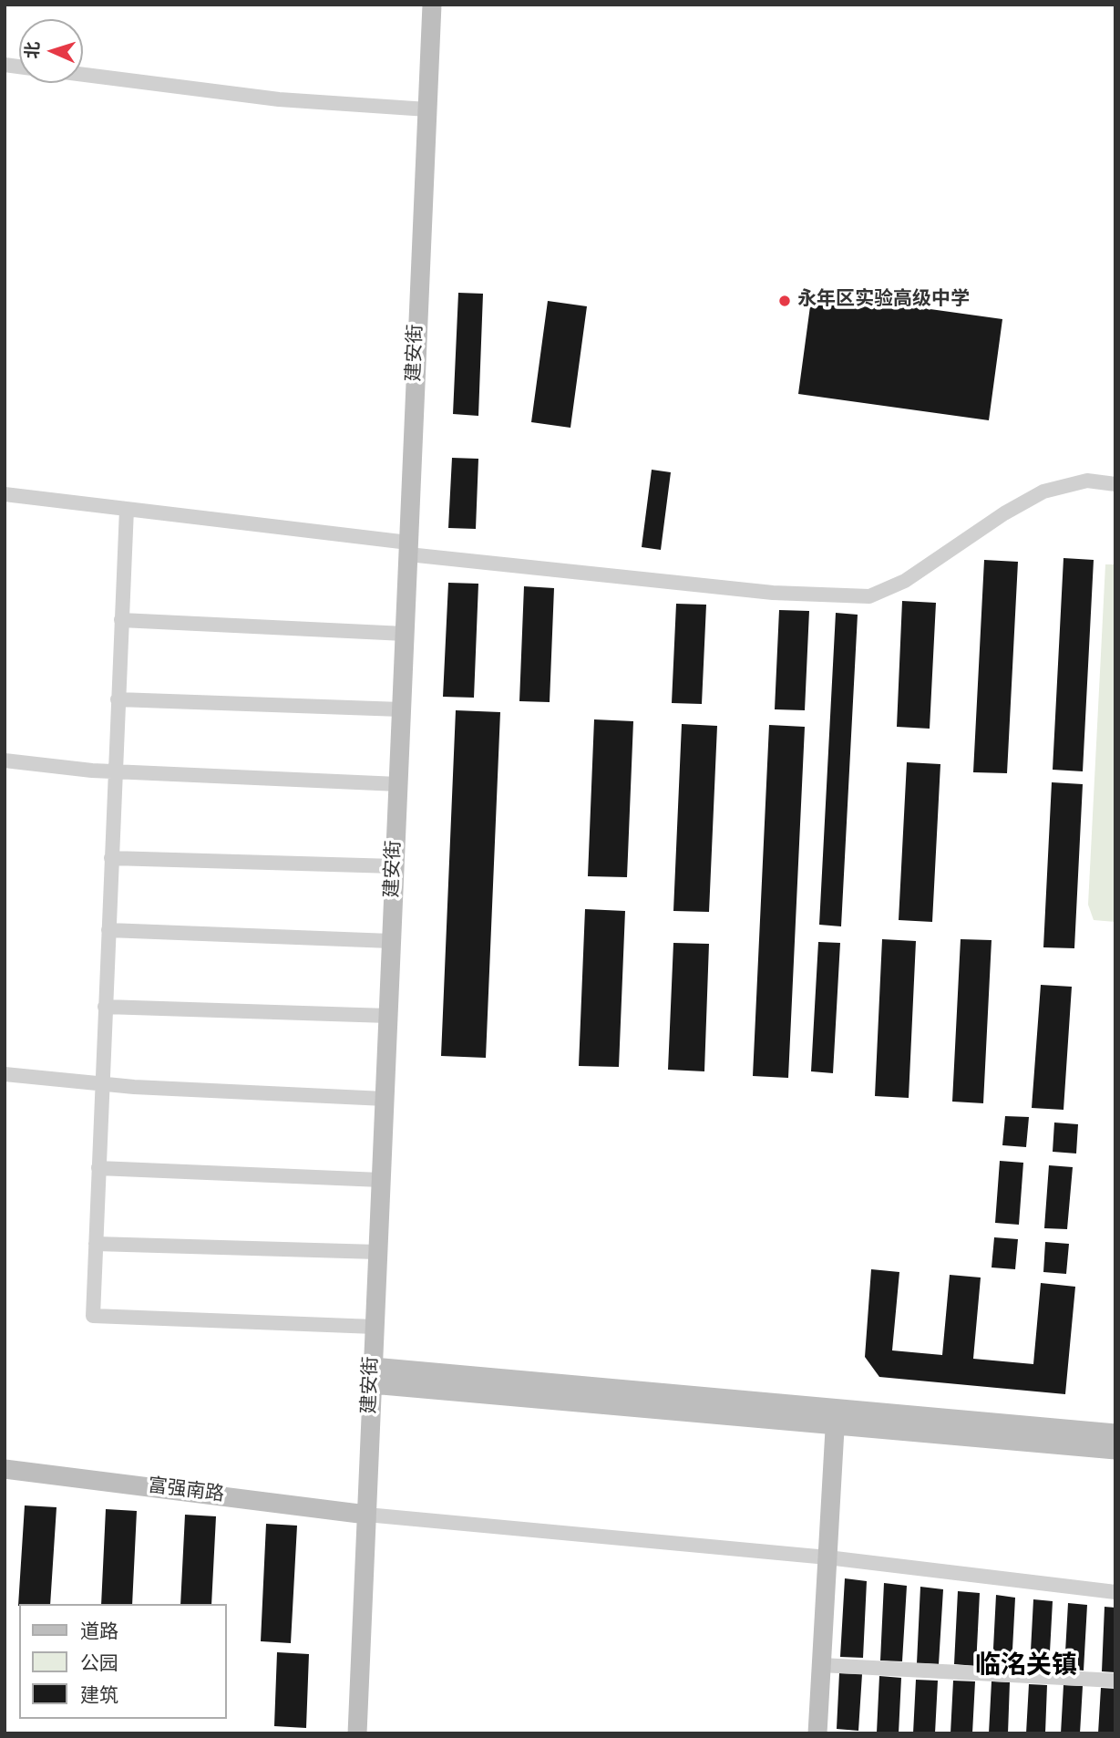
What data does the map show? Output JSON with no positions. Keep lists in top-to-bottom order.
{
  "streets": {
    "main road": ["建安街", "富强南路"]
  },
  "crossings": [
    ["建安街", "富强南路"]
  ],
  "districts": ["临洺关镇"],
  "places": ["永年区实验高级中学"],
  "legend": ["道路", "公园", "建筑"],
  "north": "left"
}
